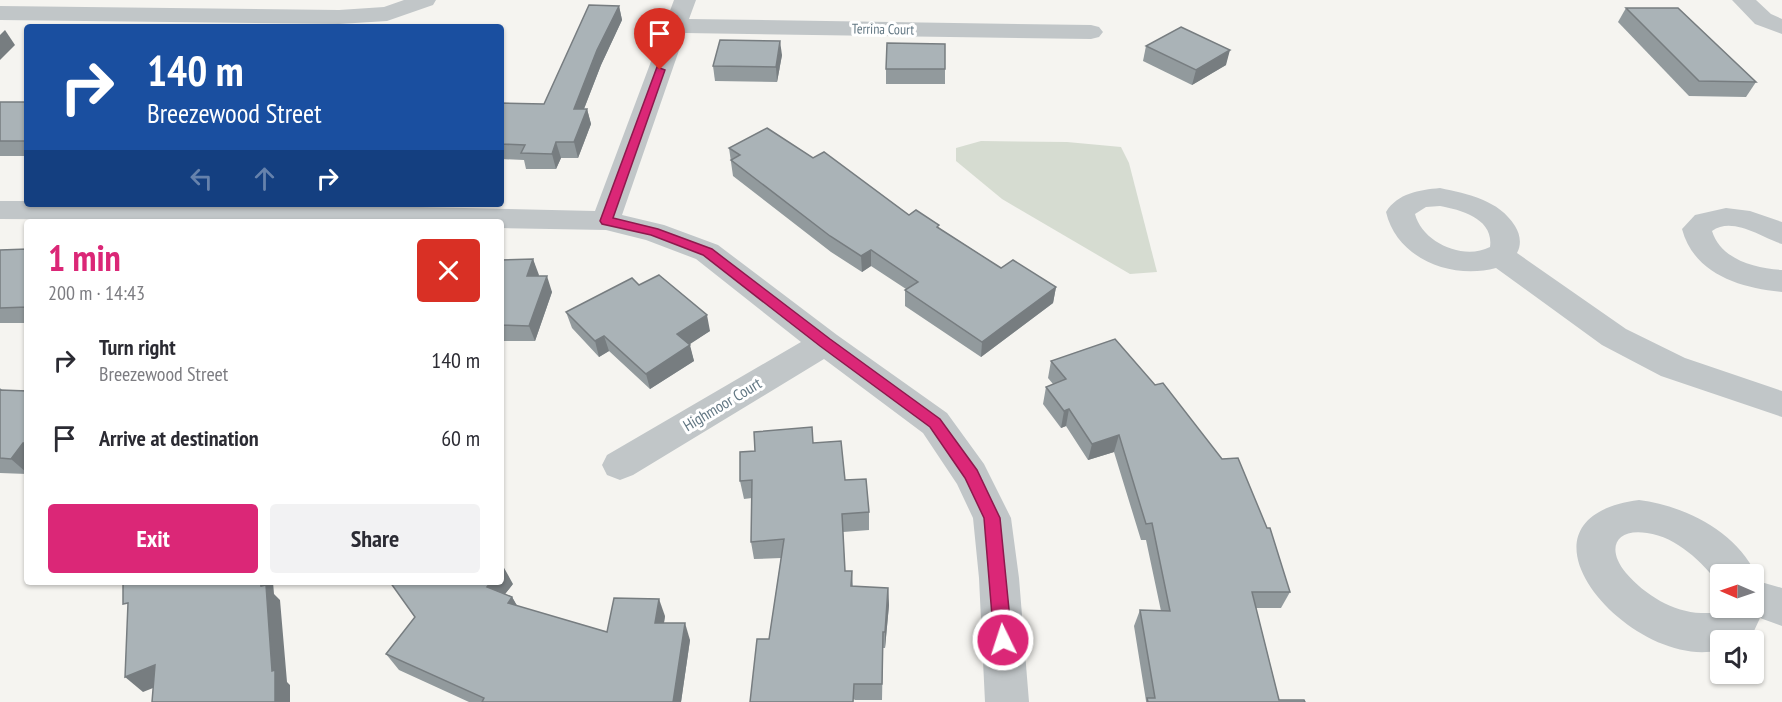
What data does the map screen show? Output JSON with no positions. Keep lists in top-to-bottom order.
{
  "streets": {
    "street": ["Terrina Court", "Highmoor Court"]
  },
  "north": "left",
  "page": {
    "turn": ["140 m", "Breezewood Street"],
    "heading": ["1 min", "200 m · 14:43"],
    "list": [
      {
        "name": "Turn right",
        "note": "Breezewood Street",
        "value": "140 m"
      },
      {
        "name": "Arrive at destination",
        "value": "60 m"
      }
    ],
    "buttons": ["Exit", "Share"]
  }
}
